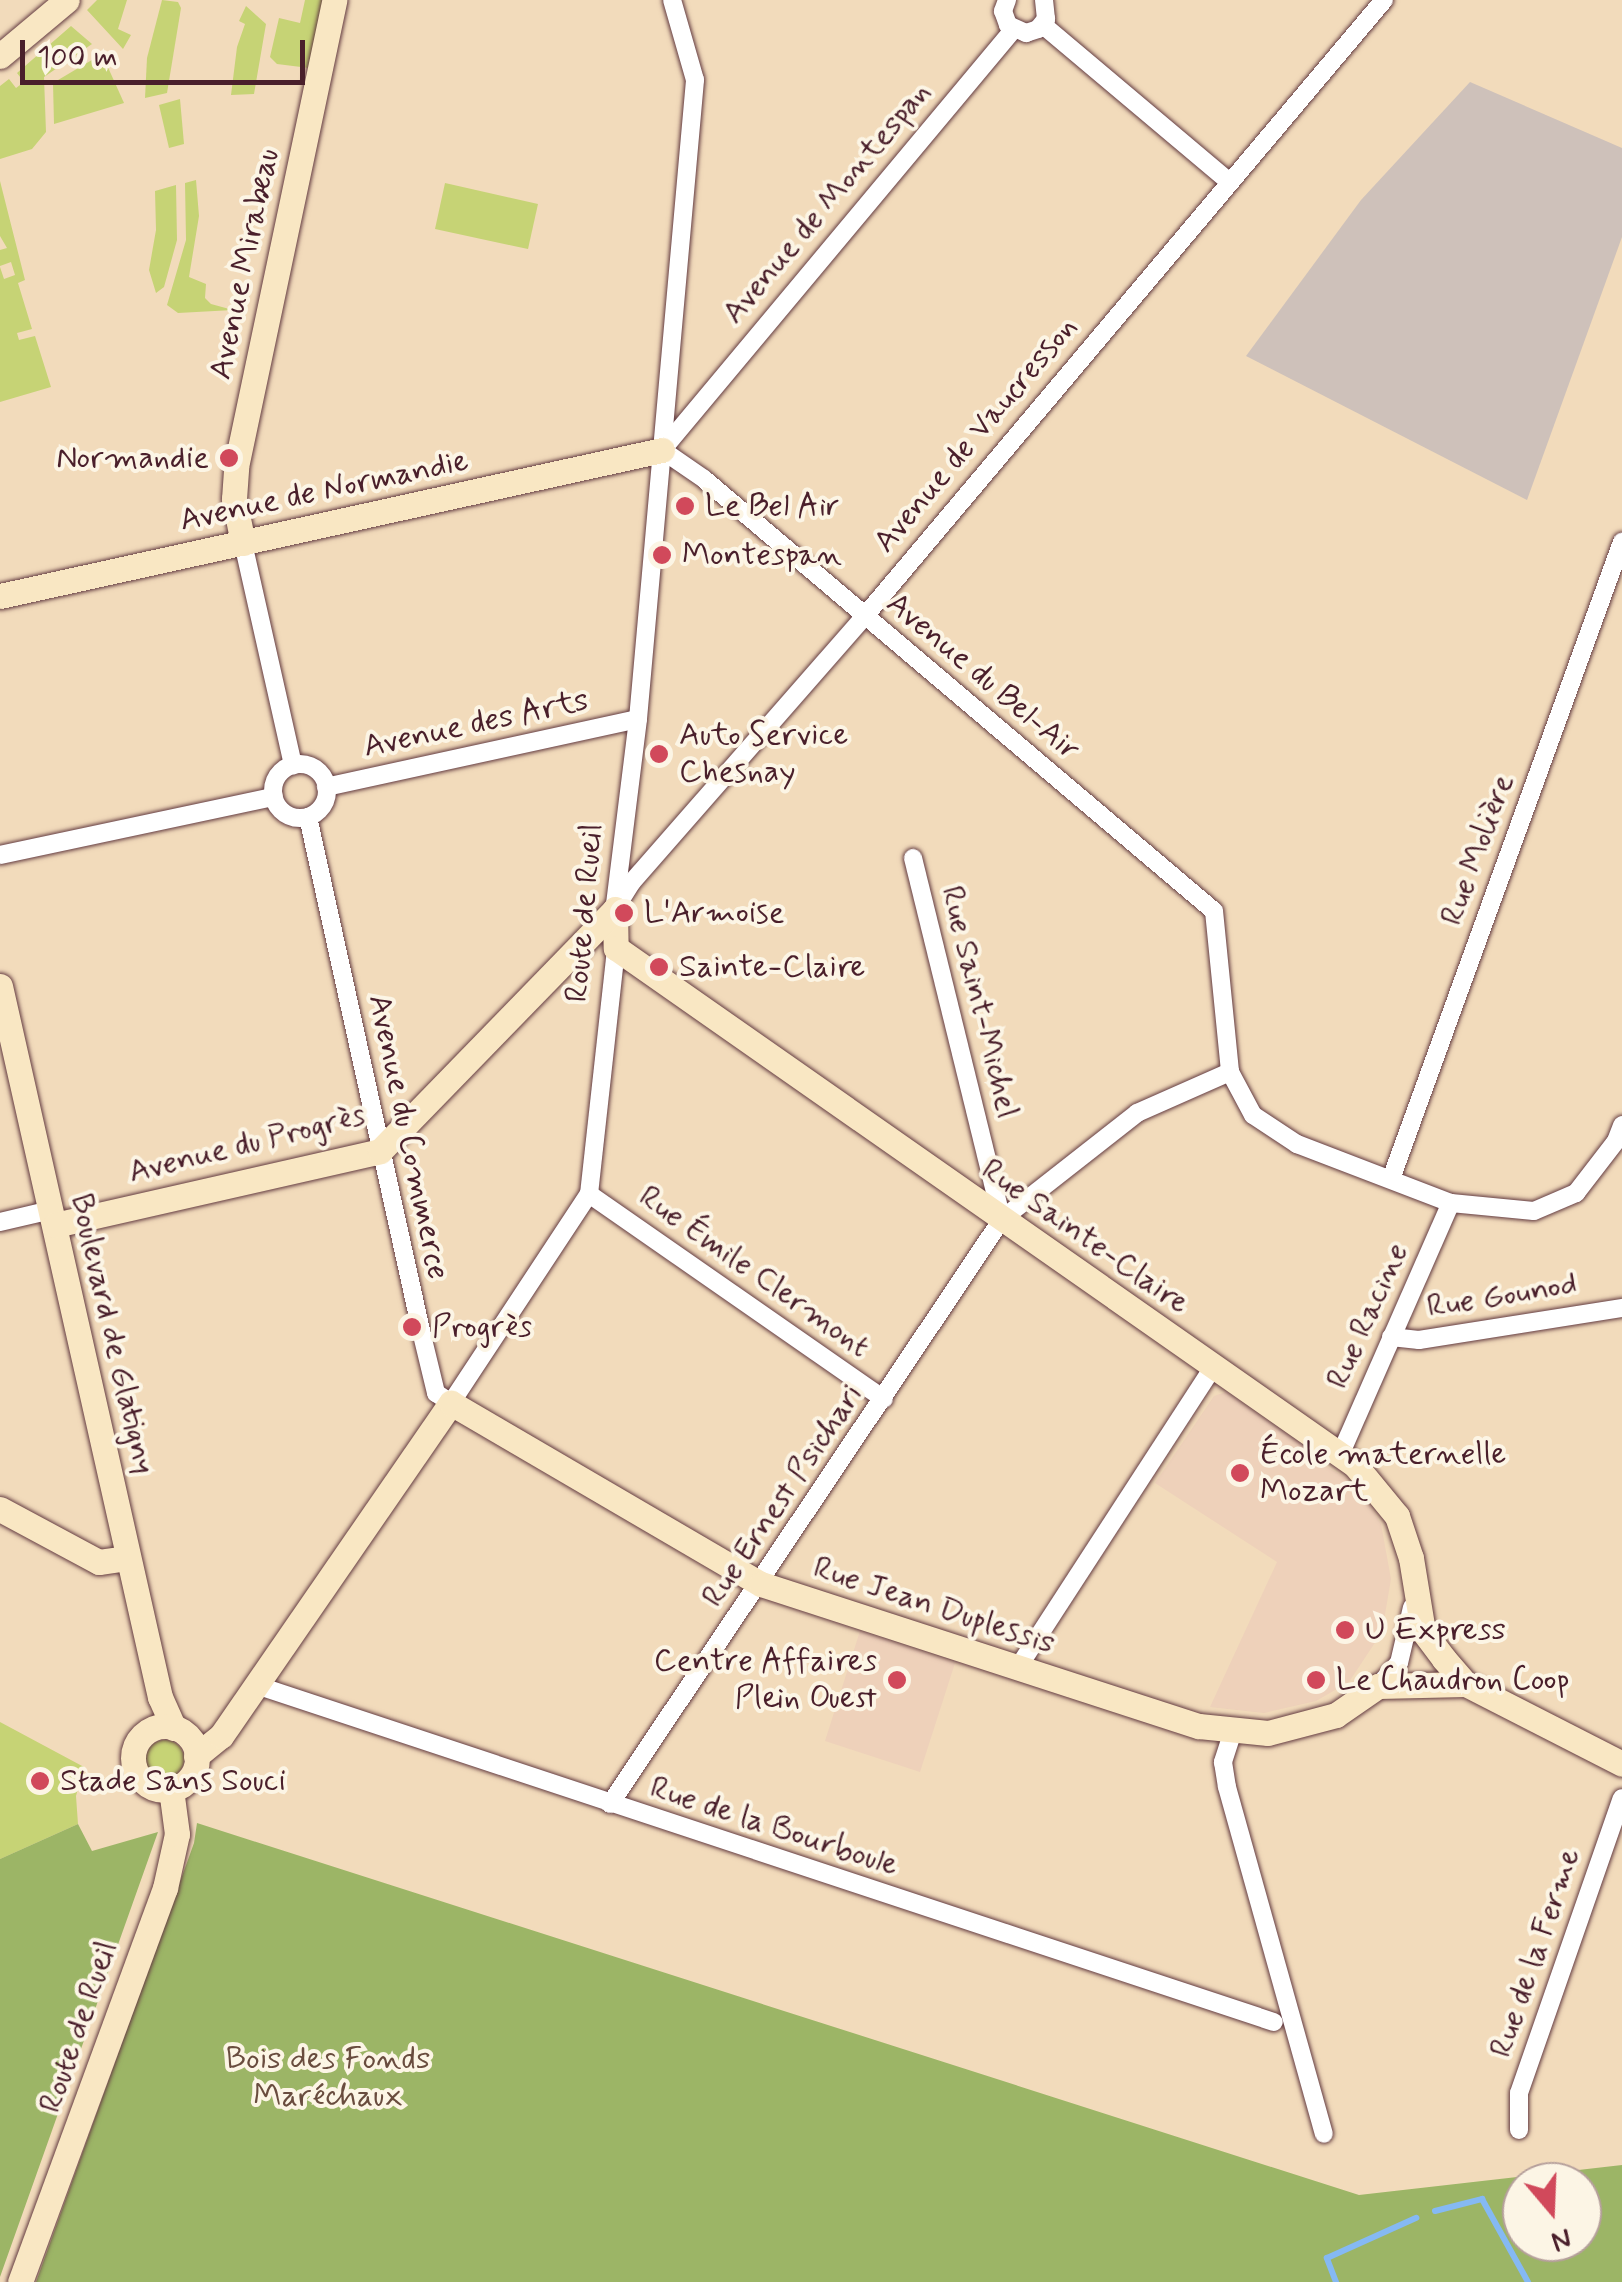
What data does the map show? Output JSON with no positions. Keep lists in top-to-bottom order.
{
  "streets": {
    "street": [
      "Avenue de Montespan",
      "Avenue Mirabeau",
      "Avenue de Vaucresson",
      "Avenue de Normandie",
      "Avenue du Bel-Air",
      "Avenue des Arts",
      "Rue Molière",
      "Route de Rueil",
      "Rue Saint-Michel",
      "Avenue du Commerce",
      "Avenue du Progrès",
      "Rue Sainte-Claire",
      "Rue Émile Clermont",
      "Rue Gounod",
      "Rue Racine",
      "Boulevard de Glatigny",
      "Rue Ernest Psichari",
      "Rue Jean Duplessis",
      "Rue de la Bourboule",
      "Rue de la Ferme"
    ]
  },
  "crossings": [
    ["Avenue de Montespan", "Avenue de Normandie"],
    ["Avenue de Montespan", "Avenue du Bel-Air"],
    ["Avenue de Montespan", "Route de Rueil"],
    ["Avenue Mirabeau", "Avenue de Normandie"],
    ["Avenue de Vaucresson", "Avenue du Bel-Air"],
    ["Avenue de Vaucresson", "Route de Rueil"],
    ["Avenue de Vaucresson", "Avenue du Progrès"],
    ["Avenue de Vaucresson", "Rue Sainte-Claire"],
    ["Avenue de Normandie", "Avenue du Bel-Air"],
    ["Avenue de Normandie", "Route de Rueil"],
    ["Avenue du Bel-Air", "Route de Rueil"],
    ["Avenue du Bel-Air", "Rue Ernest Psichari"],
    ["Avenue des Arts", "Route de Rueil"],
    ["Avenue des Arts", "Avenue du Commerce"],
    ["Route de Rueil", "Avenue du Commerce"],
    ["Route de Rueil", "Avenue du Progrès"],
    ["Route de Rueil", "Rue Sainte-Claire"],
    ["Route de Rueil", "Rue Émile Clermont"],
    ["Route de Rueil", "Boulevard de Glatigny"],
    ["Route de Rueil", "Rue Jean Duplessis"],
    ["Route de Rueil", "Rue de la Bourboule"],
    ["Rue Saint-Michel", "Rue Sainte-Claire"],
    ["Rue Saint-Michel", "Rue Ernest Psichari"],
    ["Avenue du Commerce", "Avenue du Progrès"],
    ["Avenue du Commerce", "Rue Jean Duplessis"],
    ["Avenue du Progrès", "Rue Sainte-Claire"],
    ["Avenue du Progrès", "Boulevard de Glatigny"],
    ["Rue Sainte-Claire", "Rue Racine"],
    ["Rue Sainte-Claire", "Rue Ernest Psichari"],
    ["Rue Sainte-Claire", "Rue Jean Duplessis"],
    ["Rue Émile Clermont", "Rue Ernest Psichari"],
    ["Rue Gounod", "Rue Racine"],
    ["Rue Ernest Psichari", "Rue Jean Duplessis"],
    ["Rue Ernest Psichari", "Rue de la Bourboule"]
  ],
  "parks": ["Bois des Fonds Maréchaux"],
  "places": [
    "Normandie",
    "Le Bel Air",
    "Montespan",
    "Auto Service Chesnay",
    "L'Armoise",
    "Sainte-Claire",
    "Progrès",
    "École maternelle Mozart",
    "U Express",
    "Centre Affaires Plein Ouest",
    "Le Chaudron Coop",
    "Stade Sans Souci"
  ],
  "scale_bar": "100 m",
  "north": "bottom"
}
